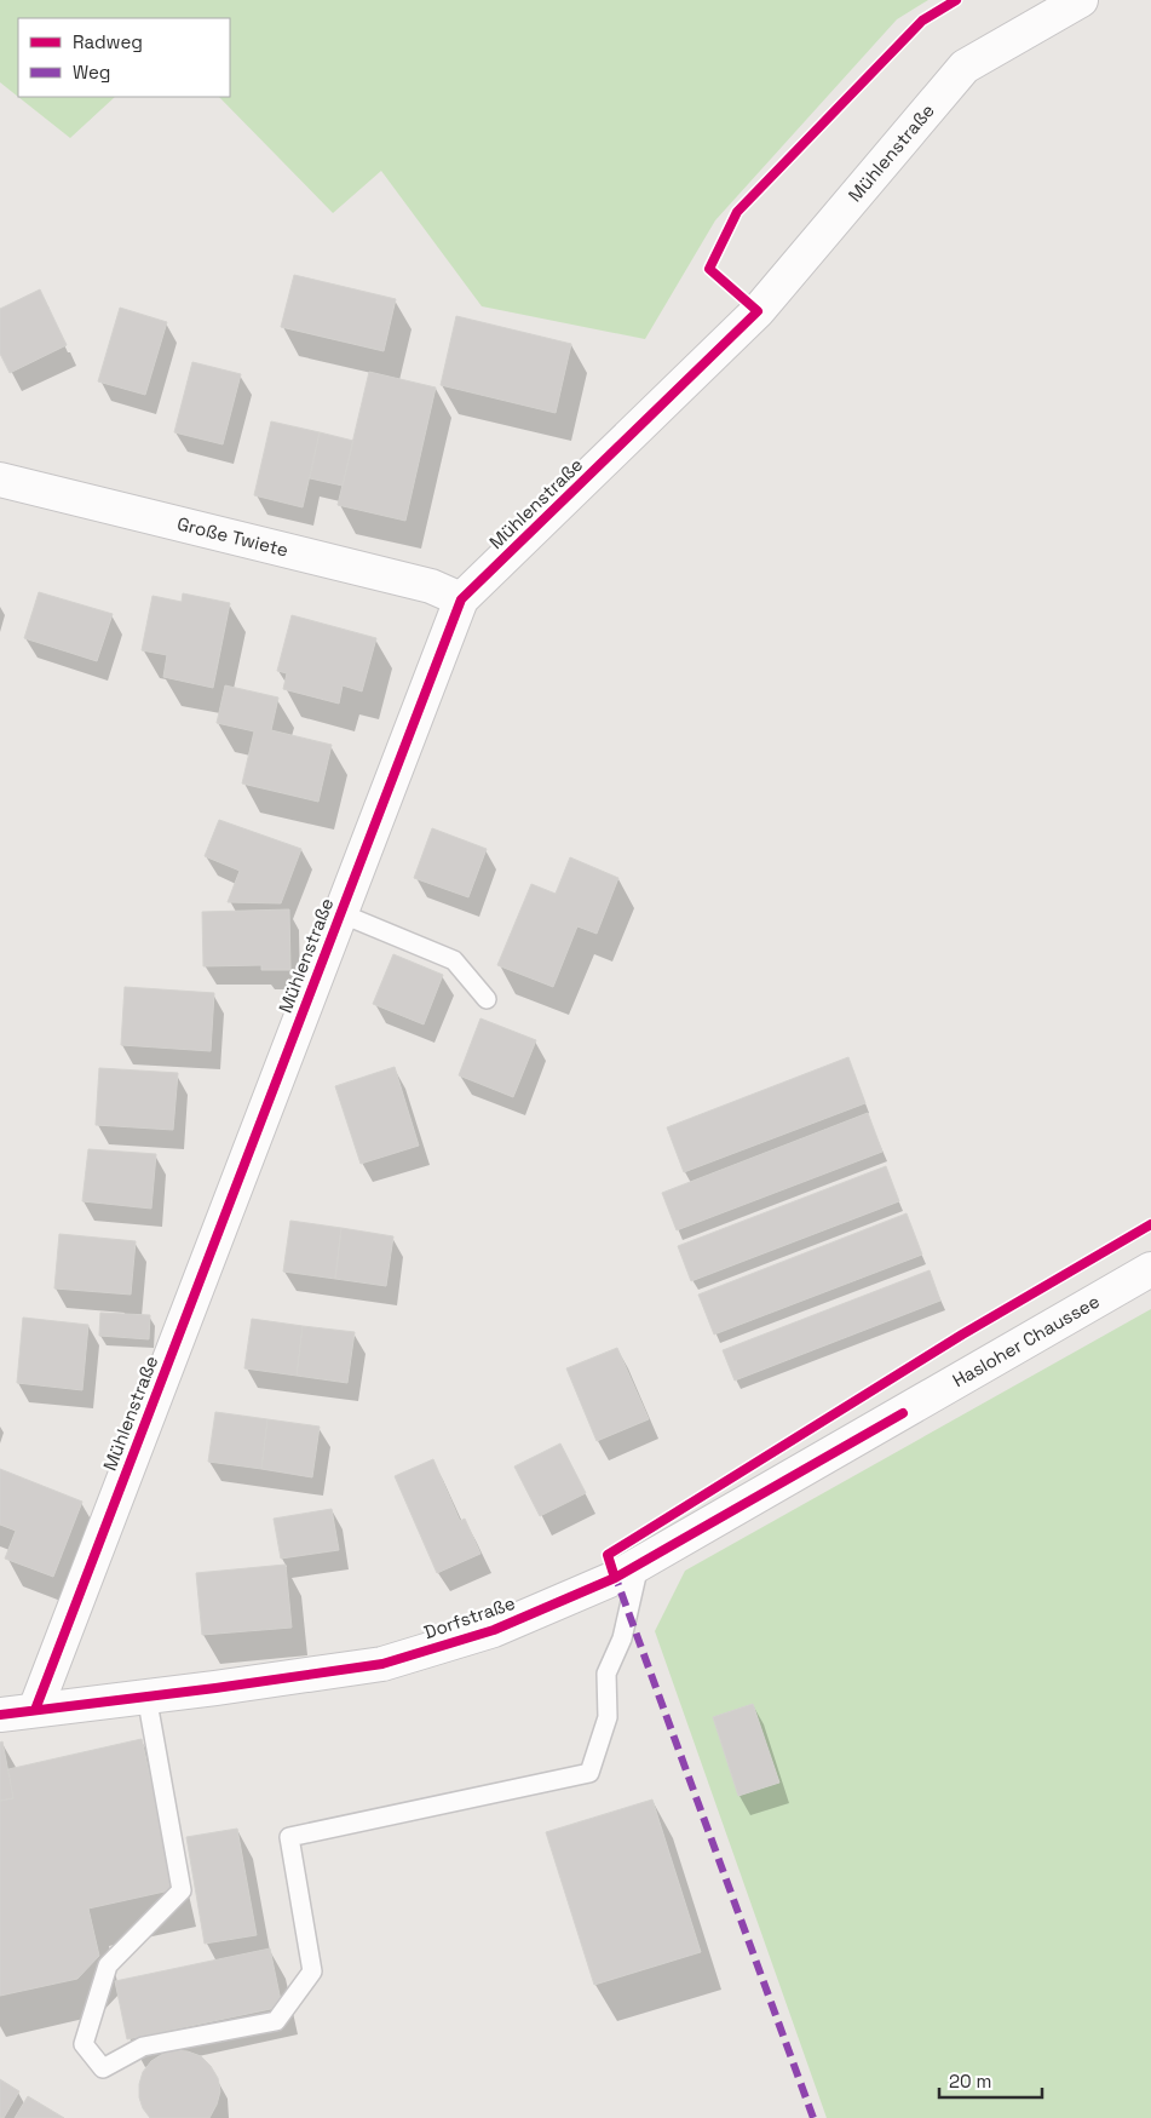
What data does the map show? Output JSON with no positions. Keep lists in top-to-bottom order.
{
  "streets": {
    "street": [
      "Mühlenstraße",
      "Große Twiete",
      "Hasloher Chaussee",
      "Dorfstraße"
    ]
  },
  "crossings": [
    ["Mühlenstraße", "Große Twiete"],
    ["Mühlenstraße", "Dorfstraße"],
    ["Hasloher Chaussee", "Dorfstraße"]
  ],
  "legend": ["Radweg", "Weg"],
  "scale_bar": "20 m"
}
